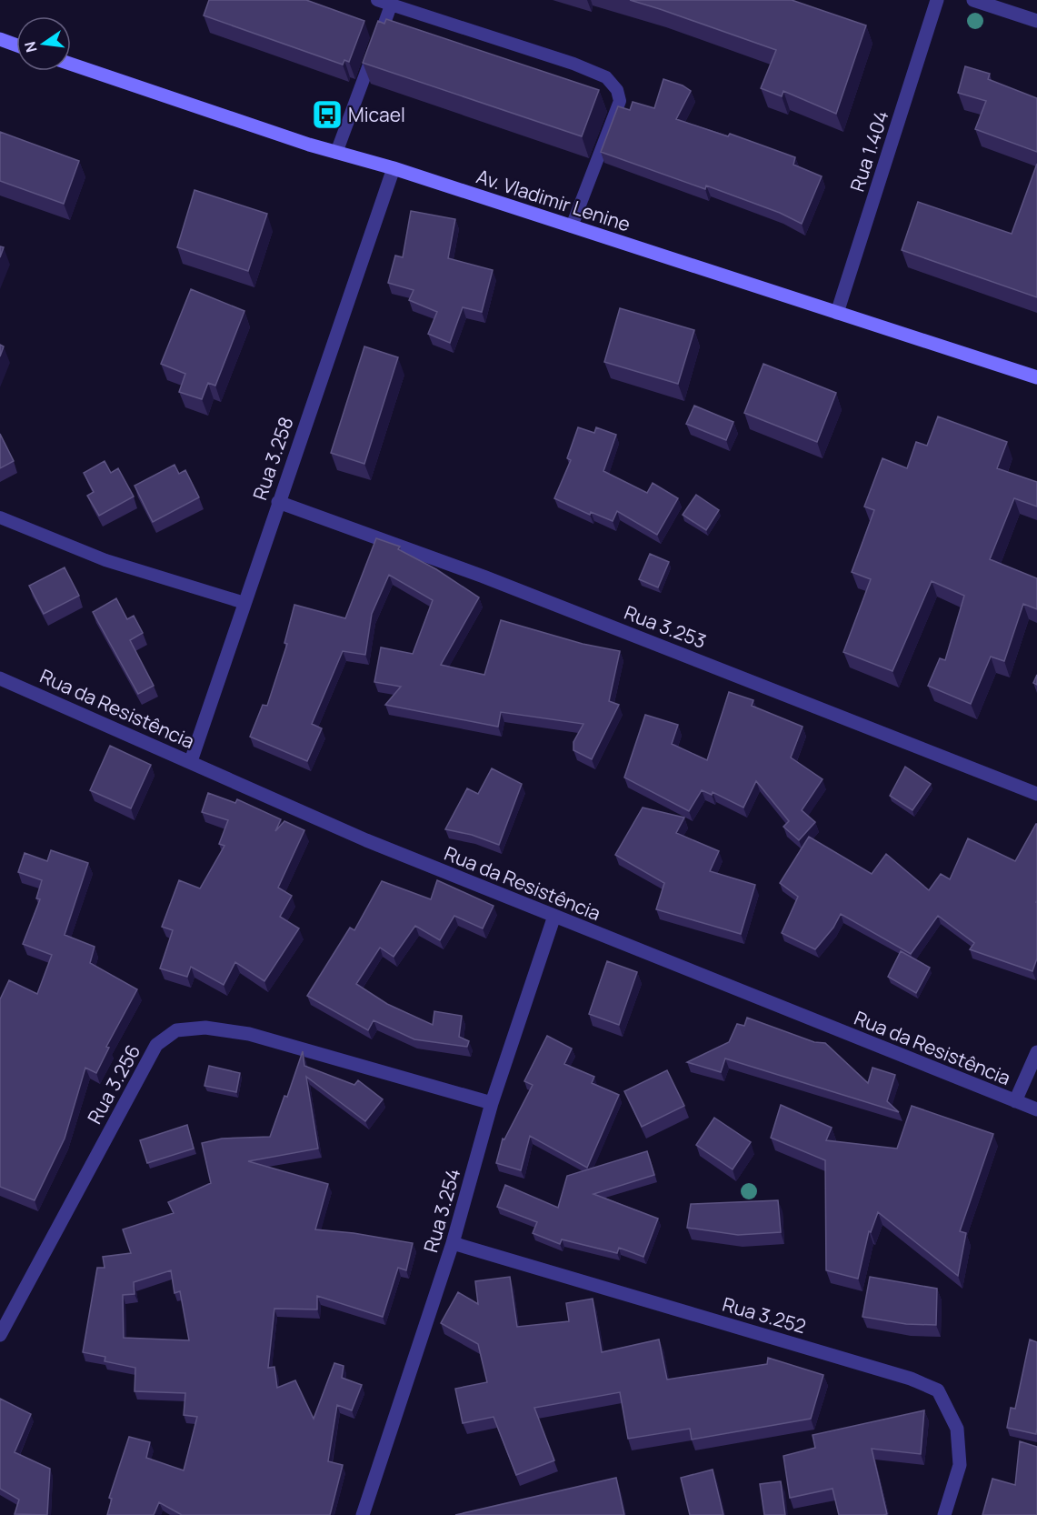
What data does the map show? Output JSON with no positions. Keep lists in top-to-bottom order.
{
  "streets": {
    "main road": ["Av. Vladimir Lenine"],
    "street": [
      "Rua 1.404",
      "Rua 3.258",
      "Rua 3.253",
      "Rua da Resistência",
      "Rua 3.256",
      "Rua 3.254",
      "Rua 3.252"
    ]
  },
  "crossings": [
    ["Rua 1.404", "Av. Vladimir Lenine"],
    ["Av. Vladimir Lenine", "Rua 3.258"],
    ["Rua 3.258", "Rua 3.253"],
    ["Rua 3.258", "Rua da Resistência"],
    ["Rua da Resistência", "Rua 3.254"],
    ["Rua 3.256", "Rua 3.254"],
    ["Rua 3.254", "Rua 3.252"]
  ],
  "places": {
    "bus stop": ["Micael"]
  },
  "north": "left"
}
